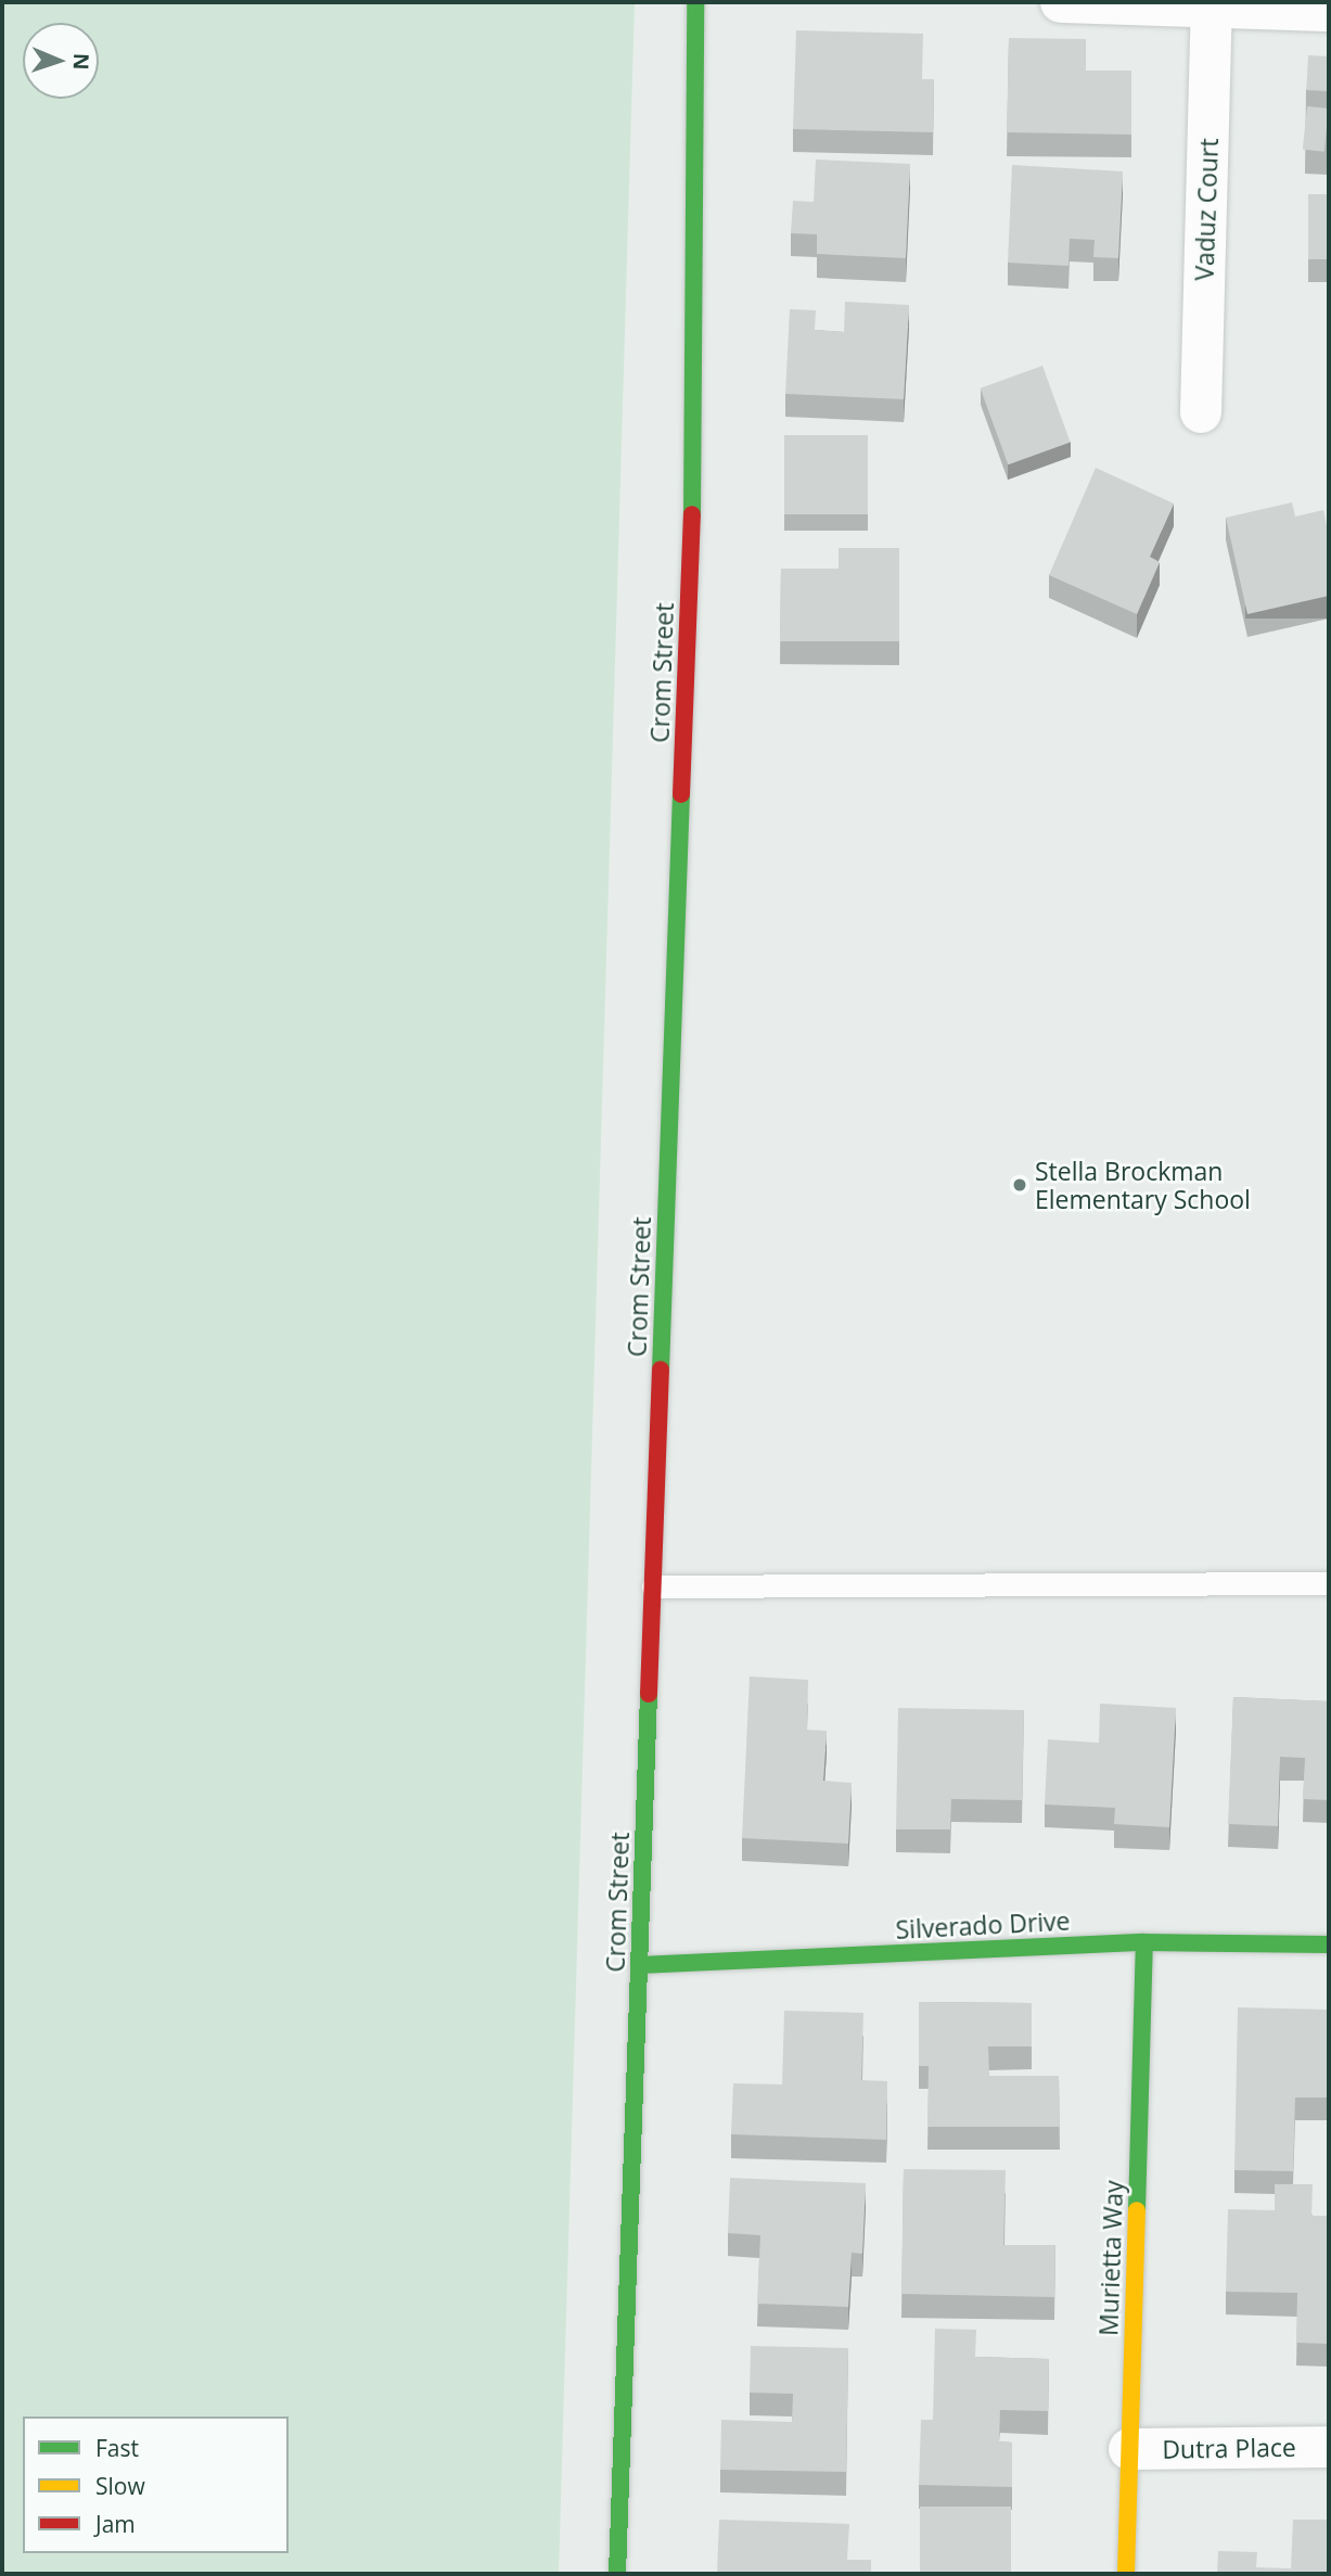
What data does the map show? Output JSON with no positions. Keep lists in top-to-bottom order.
{
  "streets": {
    "street": [
      "Vaduz Court",
      "Crom Street",
      "Silverado Drive",
      "Murietta Way",
      "Dutra Place"
    ]
  },
  "crossings": [
    ["Crom Street", "Silverado Drive"],
    ["Silverado Drive", "Murietta Way"],
    ["Murietta Way", "Dutra Place"]
  ],
  "places": ["Stella Brockman Elementary School"],
  "legend": ["Fast", "Slow", "Jam"],
  "north": "right"
}
